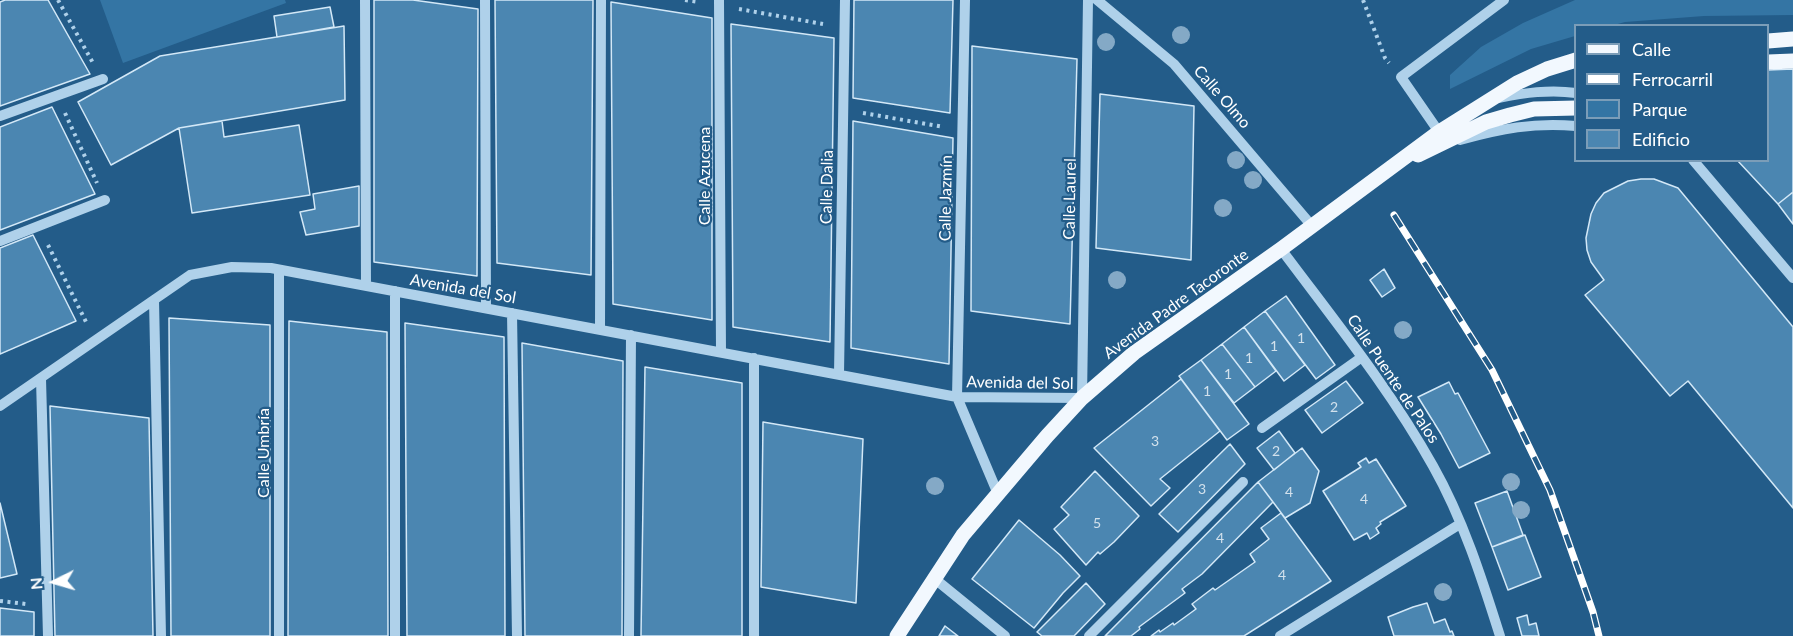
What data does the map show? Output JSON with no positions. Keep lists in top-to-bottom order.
{
  "streets": {
    "main road": ["Avenida Padre Tacoronte"],
    "street": [
      "Calle Olmo",
      "Calle Azucena",
      "Calle Dalia",
      "Calle Jazmín",
      "Calle Laurel",
      "Avenida del Sol",
      "Calle Puente de Palos",
      "Calle Umbría"
    ]
  },
  "crossings": [
    ["Calle Olmo", "Avenida Padre Tacoronte"],
    ["Calle Azucena", "Avenida del Sol"],
    ["Calle Dalia", "Avenida del Sol"],
    ["Calle Jazmín", "Avenida del Sol"],
    ["Calle Laurel", "Avenida del Sol"],
    ["Calle Laurel", "Avenida Padre Tacoronte"],
    ["Avenida del Sol", "Avenida Padre Tacoronte"],
    ["Avenida del Sol", "Calle Umbría"],
    ["Avenida Padre Tacoronte", "Calle Puente de Palos"]
  ],
  "house_numbers": [
    "1",
    "1",
    "1",
    "1",
    "1",
    "2",
    "3",
    "2",
    "3",
    "4",
    "4",
    "5",
    "4",
    "4"
  ],
  "legend": [
    "Calle",
    "Ferrocarril",
    "Parque",
    "Edificio"
  ],
  "north": "left"
}
